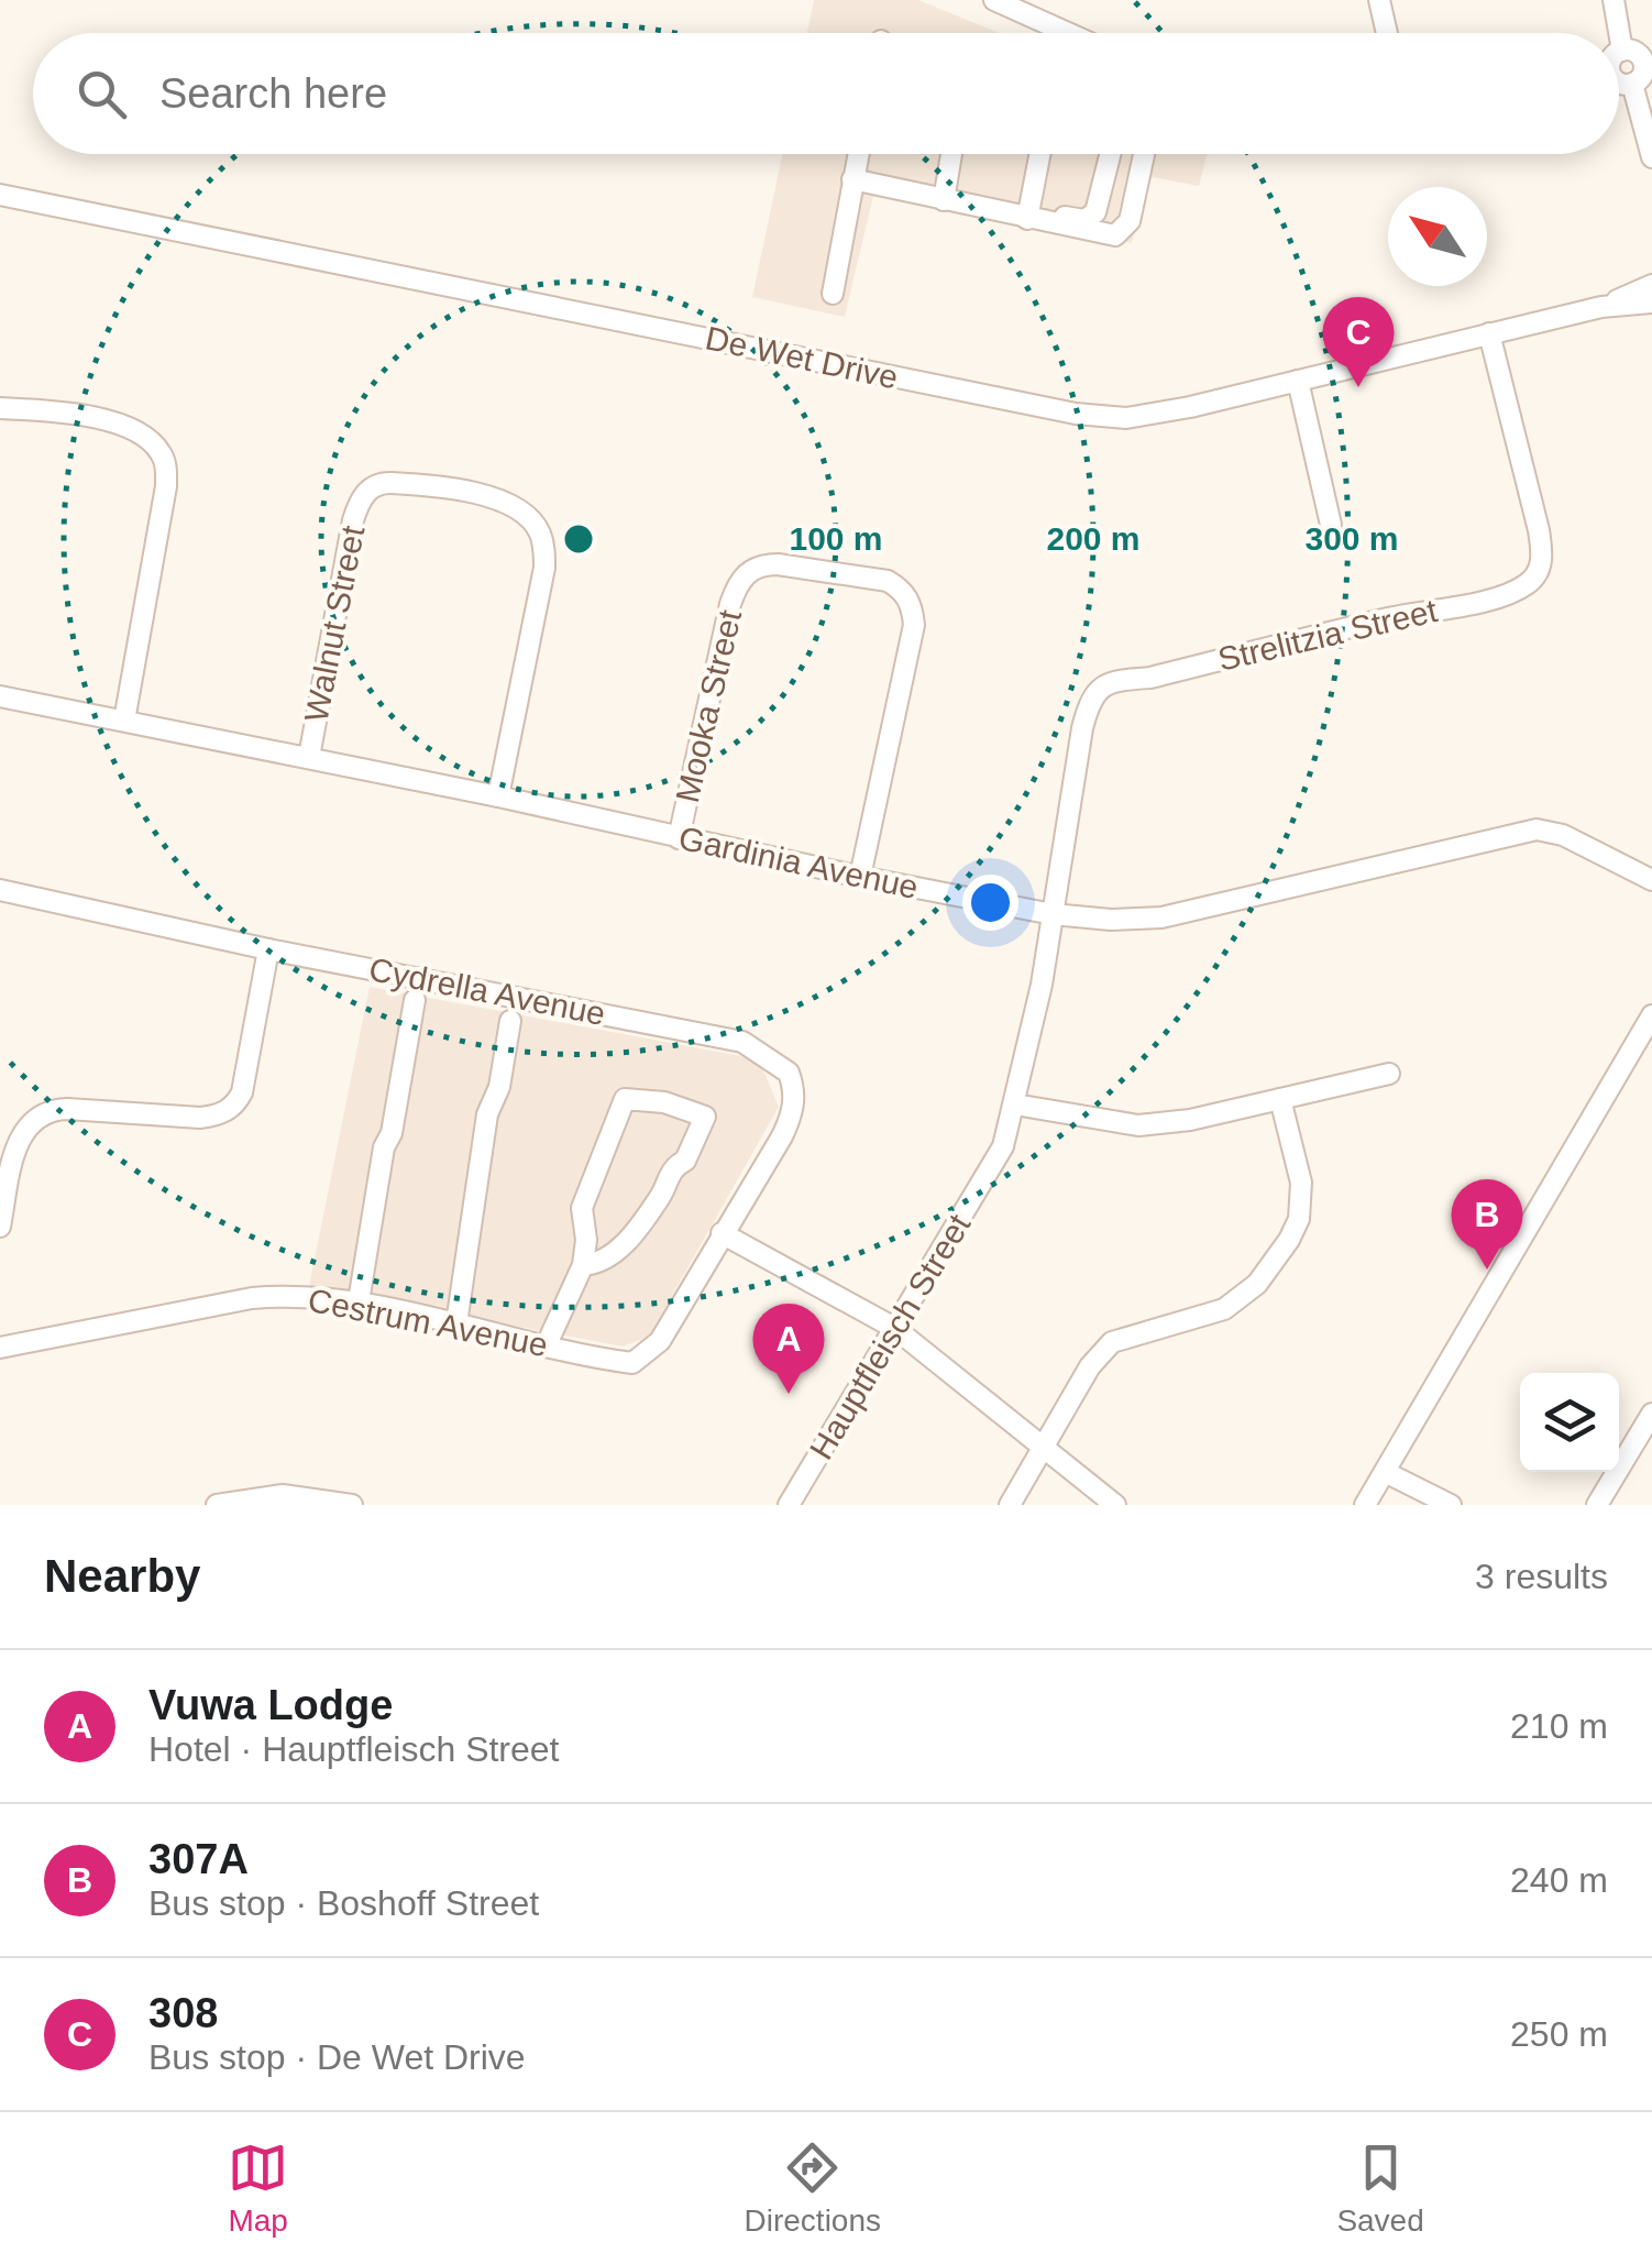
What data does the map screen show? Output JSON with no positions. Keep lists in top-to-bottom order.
{
  "streets": {
    "street": [
      "De Wet Drive",
      "Walnut Street",
      "Strelitzia Street",
      "Mooka Street",
      "Gardinia Avenue",
      "Cydrella Avenue",
      "Cestrum Avenue",
      "Hauptfleisch Street"
    ]
  },
  "crossings": [
    ["De Wet Drive", "Strelitzia Street"],
    ["Walnut Street", "Gardinia Avenue"],
    ["Strelitzia Street", "Gardinia Avenue"],
    ["Strelitzia Street", "Hauptfleisch Street"],
    ["Mooka Street", "Gardinia Avenue"],
    ["Gardinia Avenue", "Hauptfleisch Street"],
    ["Cydrella Avenue", "Cestrum Avenue"]
  ],
  "north": "top left",
  "page": {
    "search": "Search here",
    "pins": ["C", "B", "A"],
    "heading": ["Nearby", "3 results"],
    "list": [
      {
        "mark": "A",
        "name": "Vuwa Lodge",
        "note": "Hotel · Hauptfleisch Street",
        "value": "210 m"
      },
      {
        "mark": "B",
        "name": "307A",
        "note": "Bus stop · Boshoff Street",
        "value": "240 m"
      },
      {
        "mark": "C",
        "name": "308",
        "note": "Bus stop · De Wet Drive",
        "value": "250 m"
      }
    ],
    "nav": ["Map", "Directions", "Saved"]
  },
  "rings": ["100 m", "200 m", "300 m"]
}
